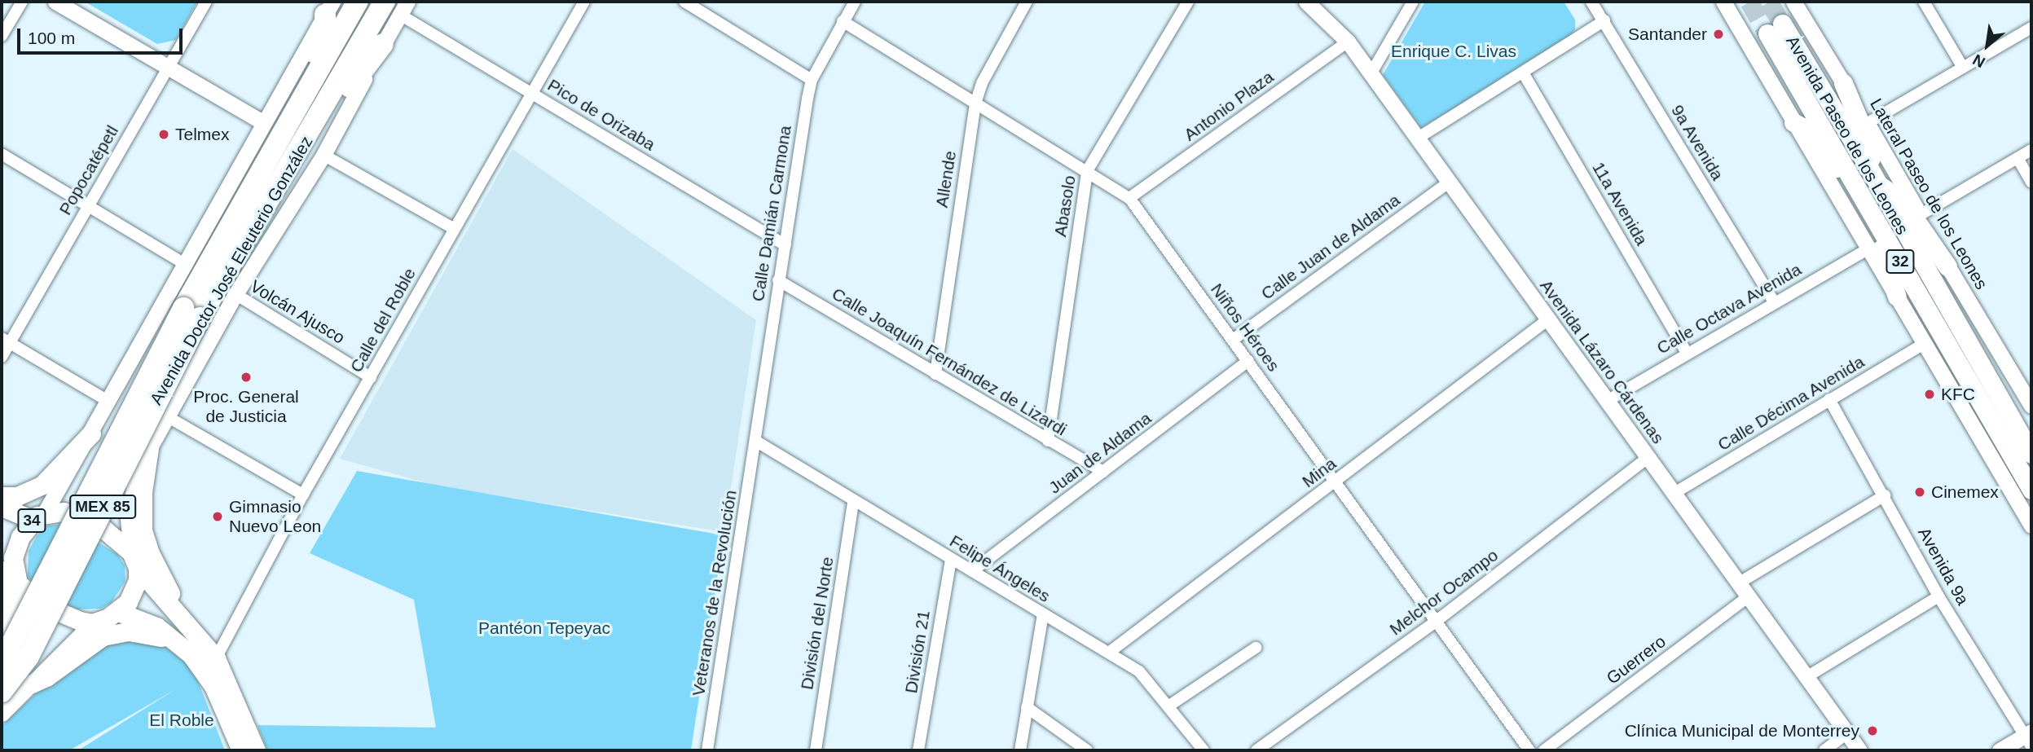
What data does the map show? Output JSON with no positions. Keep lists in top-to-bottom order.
{
  "streets": {
    "highway": ["Avenida Doctor José Eleuterio González", "MEX 85"],
    "main road": ["Avenida Paseo de los Leones", "32", "34"],
    "street": [
      "Antonio Plaza",
      "Pico de Orizaba",
      "9a Avenida",
      "Popocatépetl",
      "Allende",
      "Lateral Paseo de los Leones",
      "11a Avenida",
      "Abasolo",
      "Calle Damián Carmona",
      "Calle Juan de Aldama",
      "Calle Octava Avenida",
      "Volcán Ajusco",
      "Calle del Roble",
      "Niños Héroes",
      "Calle Joaquín Fernández de Lizardi",
      "Avenida Lázaro Cárdenas",
      "Calle Décima Avenida",
      "Juan de Aldama",
      "Mina",
      "Avenida 9a",
      "Felipe Ángeles",
      "Melchor Ocampo",
      "Veteranos de la Revolución",
      "División del Norte",
      "División 21",
      "Guerrero"
    ]
  },
  "crossings": [
    ["Antonio Plaza", "Niños Héroes"],
    ["Antonio Plaza", "Avenida Lázaro Cárdenas"],
    ["Pico de Orizaba", "Calle Damián Carmona"],
    ["Pico de Orizaba", "Avenida Doctor José Eleuterio González"],
    ["Pico de Orizaba", "Calle del Roble"],
    ["9a Avenida", "Calle Octava Avenida"],
    ["Allende", "Niños Héroes"],
    ["Allende", "Calle Joaquín Fernández de Lizardi"],
    ["11a Avenida", "Calle Octava Avenida"],
    ["Abasolo", "Niños Héroes"],
    ["Abasolo", "Calle Joaquín Fernández de Lizardi"],
    ["Calle Damián Carmona", "Niños Héroes"],
    ["Calle Damián Carmona", "Calle Joaquín Fernández de Lizardi"],
    ["Calle Damián Carmona", "Felipe Ángeles"],
    ["Calle Damián Carmona", "Veteranos de la Revolución"],
    ["Calle Juan de Aldama", "Niños Héroes"],
    ["Calle Juan de Aldama", "Avenida Lázaro Cárdenas"],
    ["Avenida Doctor José Eleuterio González", "Volcán Ajusco"],
    ["Avenida Doctor José Eleuterio González", "34"],
    ["Calle Octava Avenida", "Avenida Lázaro Cárdenas"],
    ["Volcán Ajusco", "Calle del Roble"],
    ["Calle del Roble", "34"],
    ["Niños Héroes", "Juan de Aldama"],
    ["Niños Héroes", "Mina"],
    ["Niños Héroes", "Melchor Ocampo"],
    ["Calle Joaquín Fernández de Lizardi", "Juan de Aldama"],
    ["Avenida Lázaro Cárdenas", "Calle Décima Avenida"],
    ["Avenida Lázaro Cárdenas", "Mina"],
    ["Avenida Lázaro Cárdenas", "Melchor Ocampo"],
    ["Avenida Lázaro Cárdenas", "Guerrero"],
    ["Calle Décima Avenida", "Avenida 9a"],
    ["Juan de Aldama", "Felipe Ángeles"],
    ["Mina", "Felipe Ángeles"],
    ["Avenida 9a", "Guerrero"],
    ["Felipe Ángeles", "Veteranos de la Revolución"],
    ["Felipe Ángeles", "División del Norte"],
    ["Felipe Ángeles", "División 21"]
  ],
  "parks": ["Enrique C. Livas", "Pantéon Tepeyac", "El Roble"],
  "places": [
    "Santander",
    "Telmex",
    "Proc. General de Justicia",
    "KFC",
    "Cinemex",
    "Gimnasio Nuevo Leon",
    "Clínica Municipal de Monterrey"
  ],
  "scale_bar": "100 m",
  "north": "bottom left"
}
